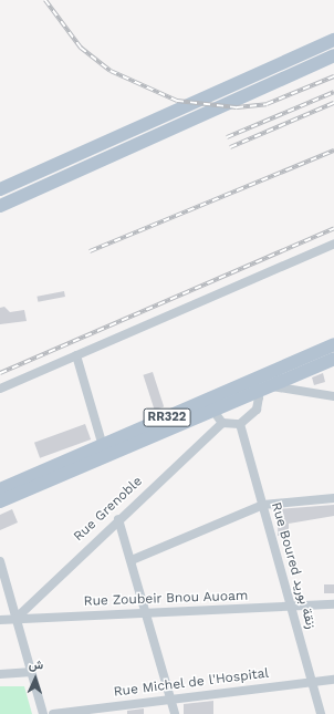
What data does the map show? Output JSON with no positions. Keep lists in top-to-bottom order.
{
  "streets": {
    "main road": ["RR322"],
    "street": [
      "Rue Grenoble",
      "Rue Boured زنقة بوريد",
      "Rue Zoubeir Bnou Auoam",
      "Rue Michel de l'Hospital"
    ]
  },
  "crossings": [
    ["Rue Grenoble", "Rue Zoubeir Bnou Auoam"],
    ["Rue Boured زنقة بوريد", "Rue Zoubeir Bnou Auoam"],
    ["Rue Boured زنقة بوريد", "Rue Michel de l'Hospital"]
  ],
  "north": "top"
}
